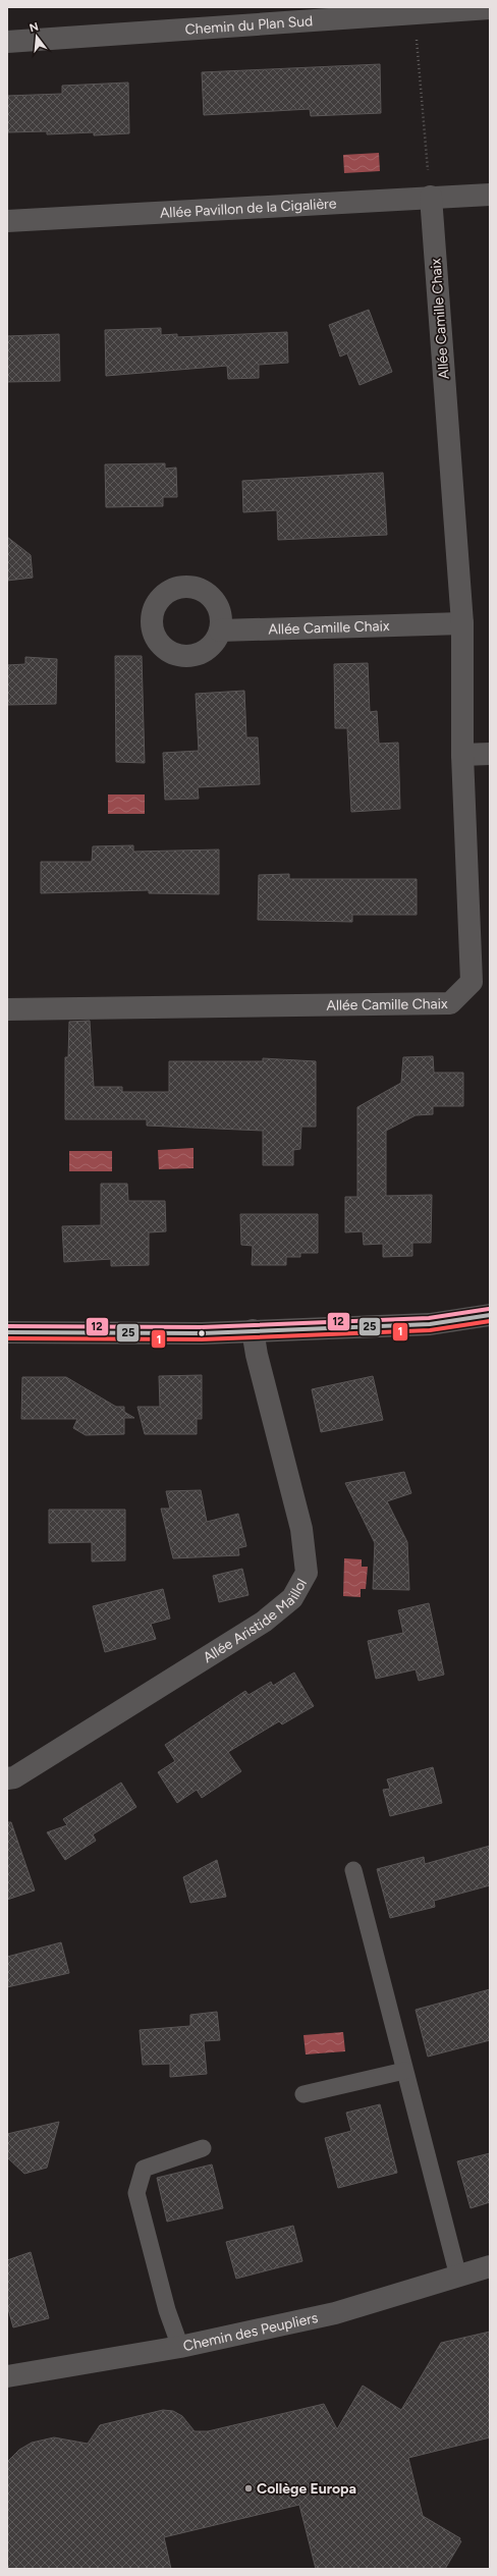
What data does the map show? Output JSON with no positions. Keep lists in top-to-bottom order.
{
  "streets": {
    "street": [
      "Chemin du Plan Sud",
      "Allée Pavillon de la Cigalière",
      "Allée Camille Chaix",
      "Allée Aristide Maillol",
      "Chemin des Peupliers"
    ]
  },
  "crossings": [
    ["Allée Pavillon de la Cigalière", "Allée Camille Chaix"]
  ],
  "places": ["Collège Europa"],
  "lines": ["transit line 12", "transit line 25", "transit line 1"],
  "north": "top"
}
